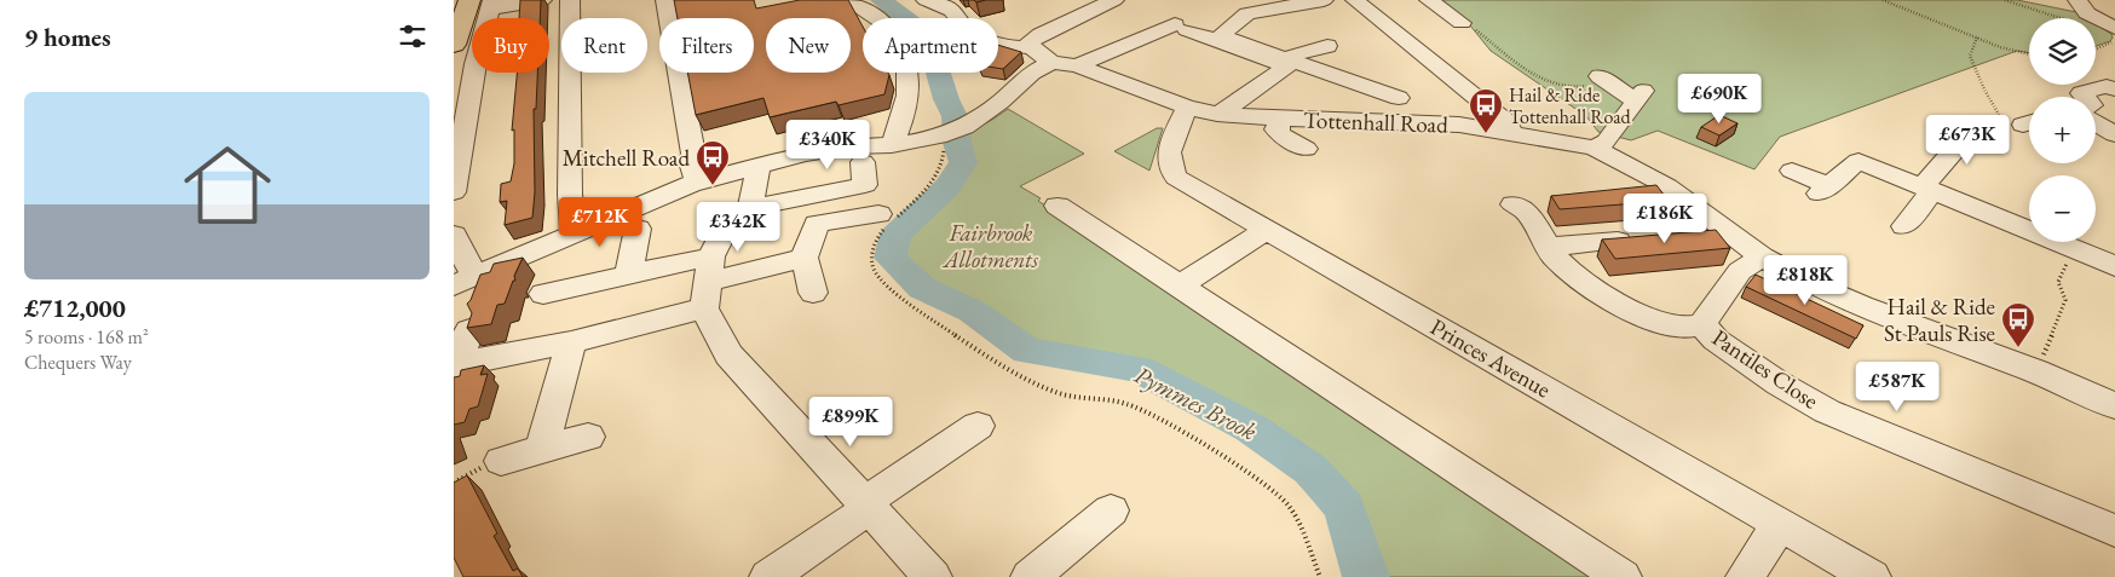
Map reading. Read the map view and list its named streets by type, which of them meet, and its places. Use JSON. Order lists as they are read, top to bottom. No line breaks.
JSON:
{"streets":{"street":["Tottenhall Road","Princes Avenue","Pantiles Close"]},"crossings":[["Tottenhall Road","Princes Avenue"],["Tottenhall Road","Pantiles Close"]],"water":["Pymmes Brook"],"parks":["Fairbrook Allotments"],"places":{"bus stop":["Hail & Ride Tottenhall Road","Mitchell Road","Hail & Ride St Pauls Rise"]},"page":{"heading":"9 homes","map_buttons":["+","−"],"chip":["Buy","Rent","Filters","New","Apartment"],"list":[{"name":"£712,000","note":"5 rooms · 168 m² · Chequers Way"}],"price":["£690K","£673K","£340K","£186K","£712K","£342K","£818K","£587K","£899K"]}}
